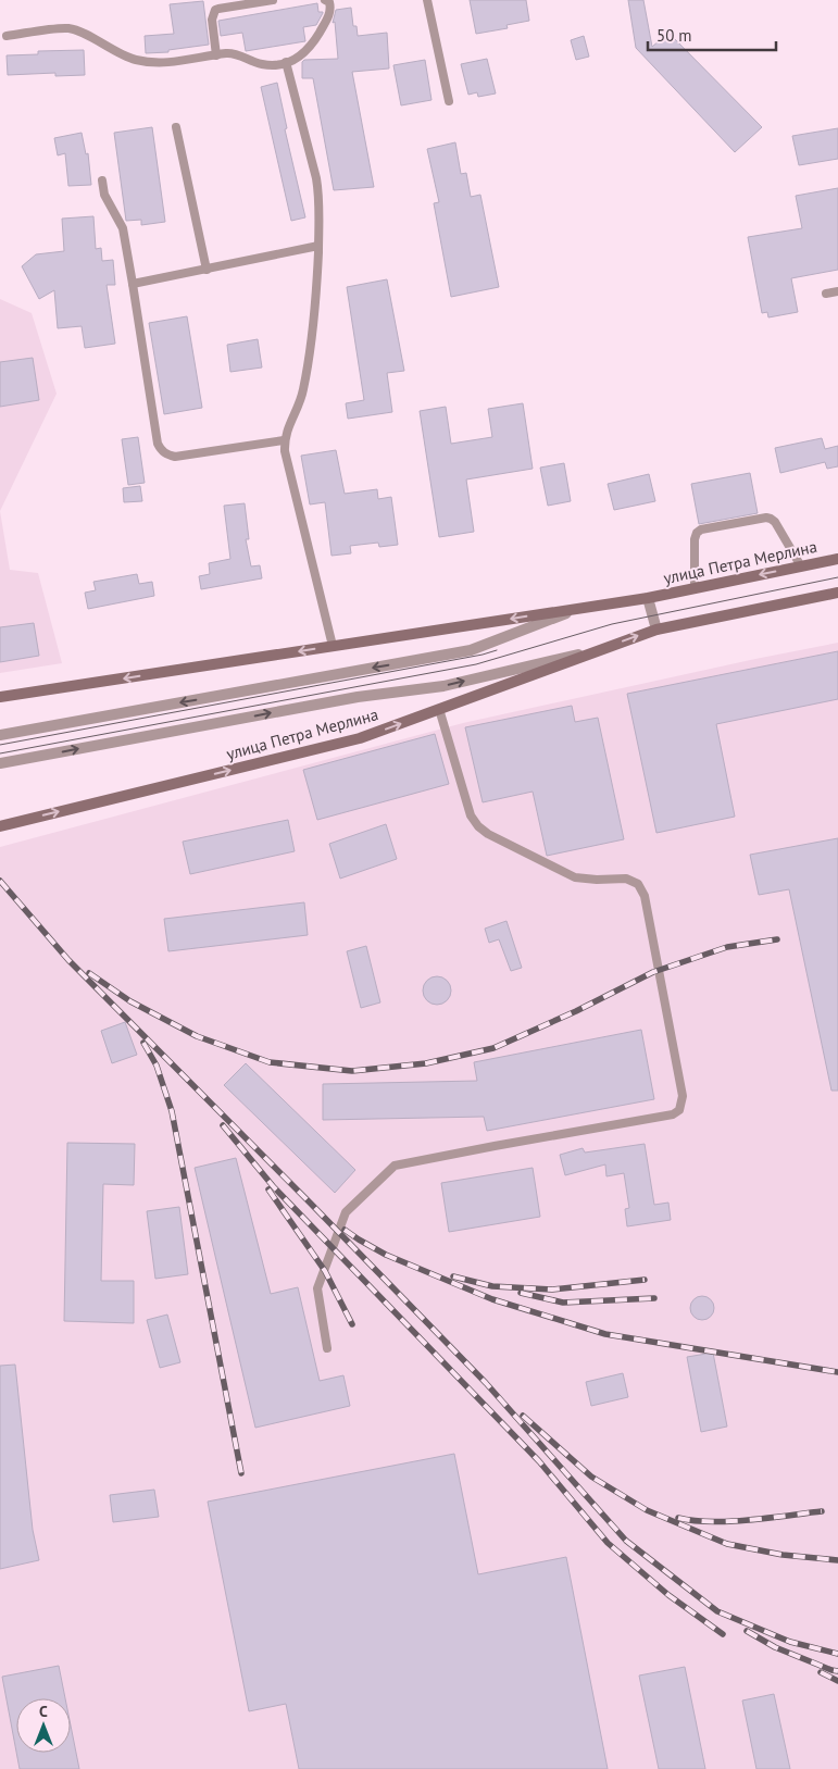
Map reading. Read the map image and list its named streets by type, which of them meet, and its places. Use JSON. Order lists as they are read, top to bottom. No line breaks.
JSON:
{"streets":{"main road":["улица Петра Мерлина"]},"scale_bar":"50 m","north":"top"}
